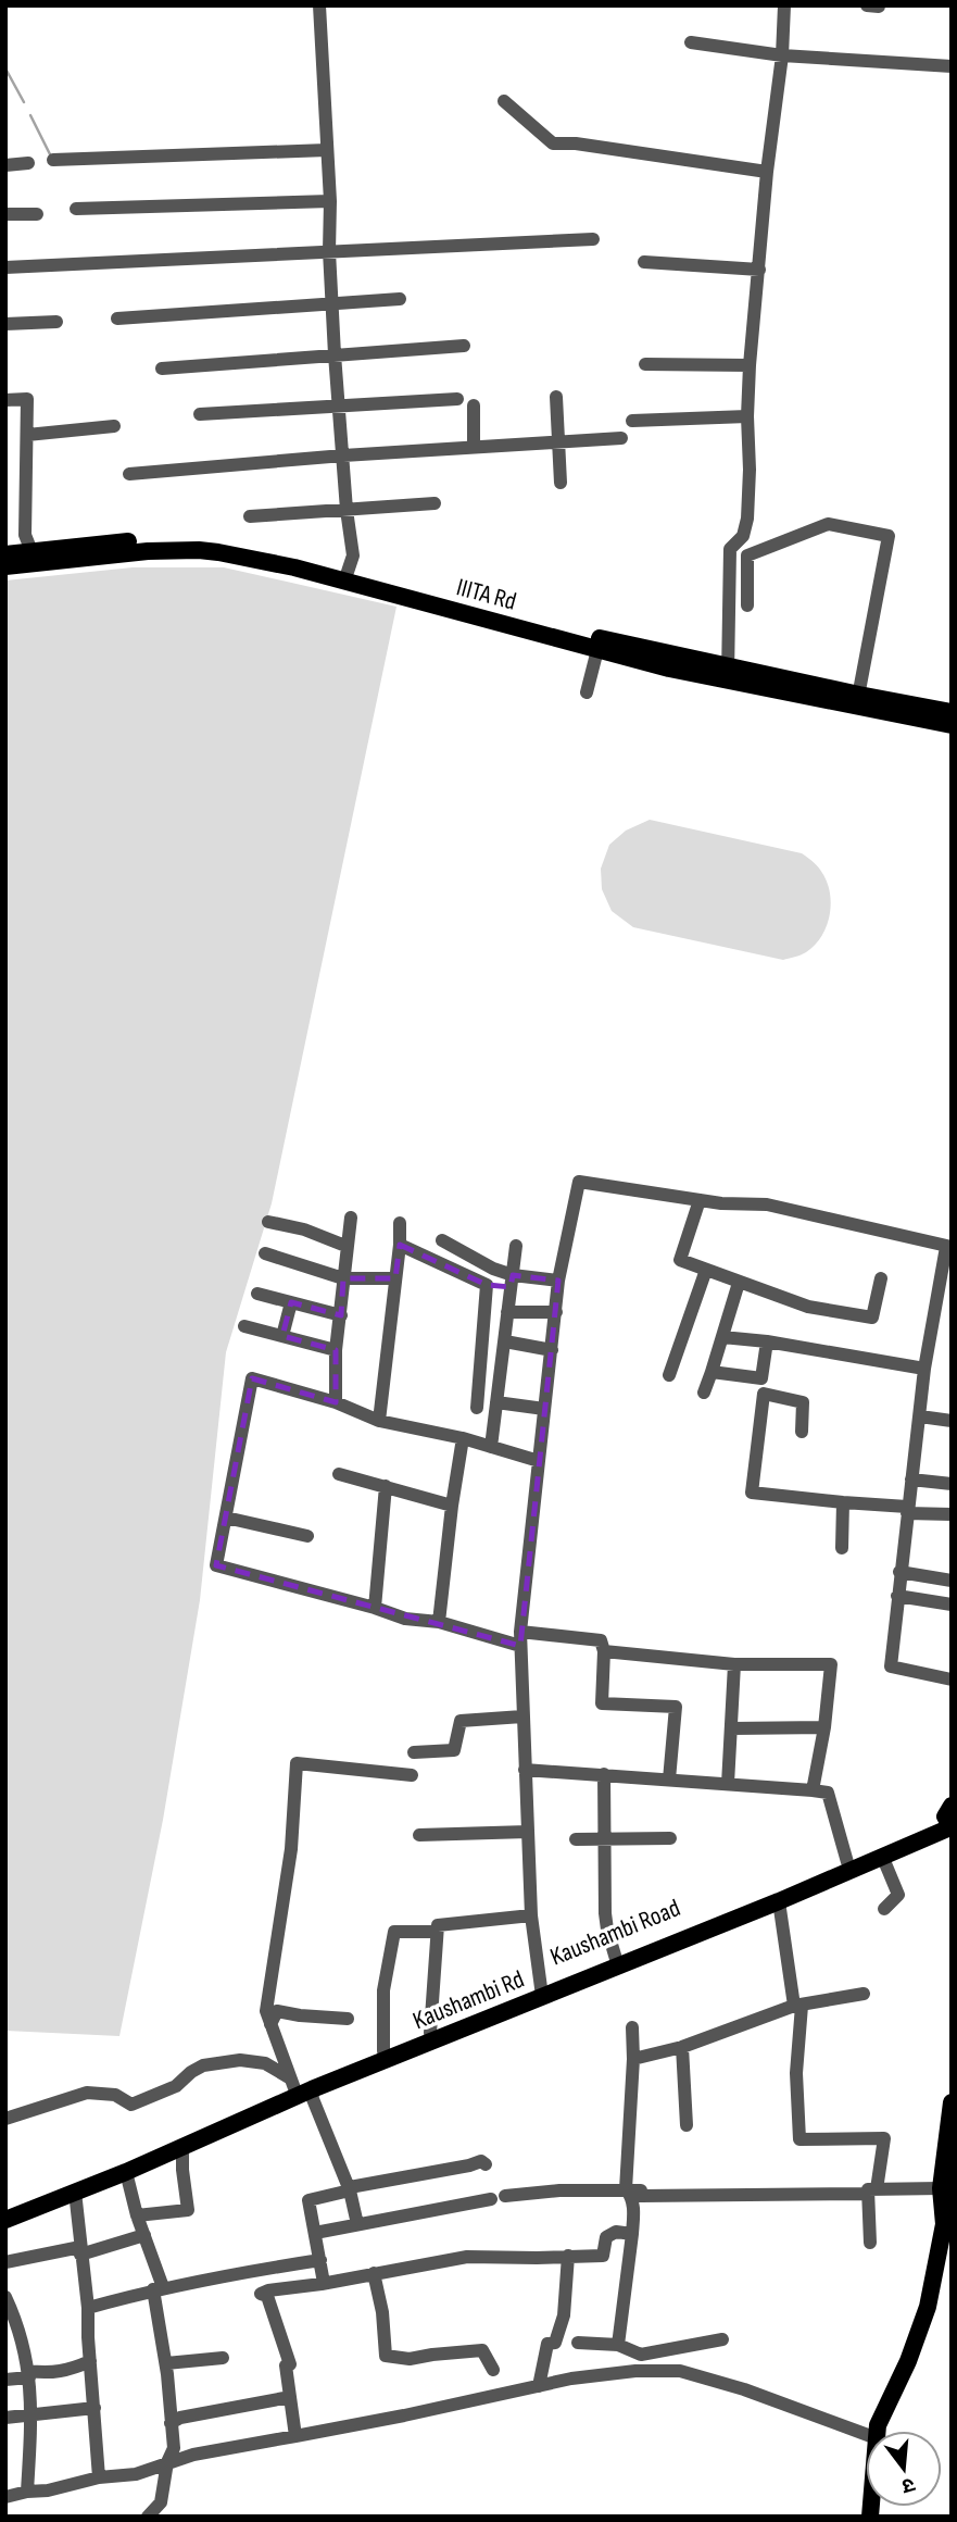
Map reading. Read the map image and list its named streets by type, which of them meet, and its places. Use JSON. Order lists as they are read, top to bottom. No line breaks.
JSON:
{"streets":{"main road":["IIITA Rd","Kaushambi Road","Kaushambi Rd"]},"crossings":[["Kaushambi Road","Kaushambi Rd"]],"north":"bottom"}
